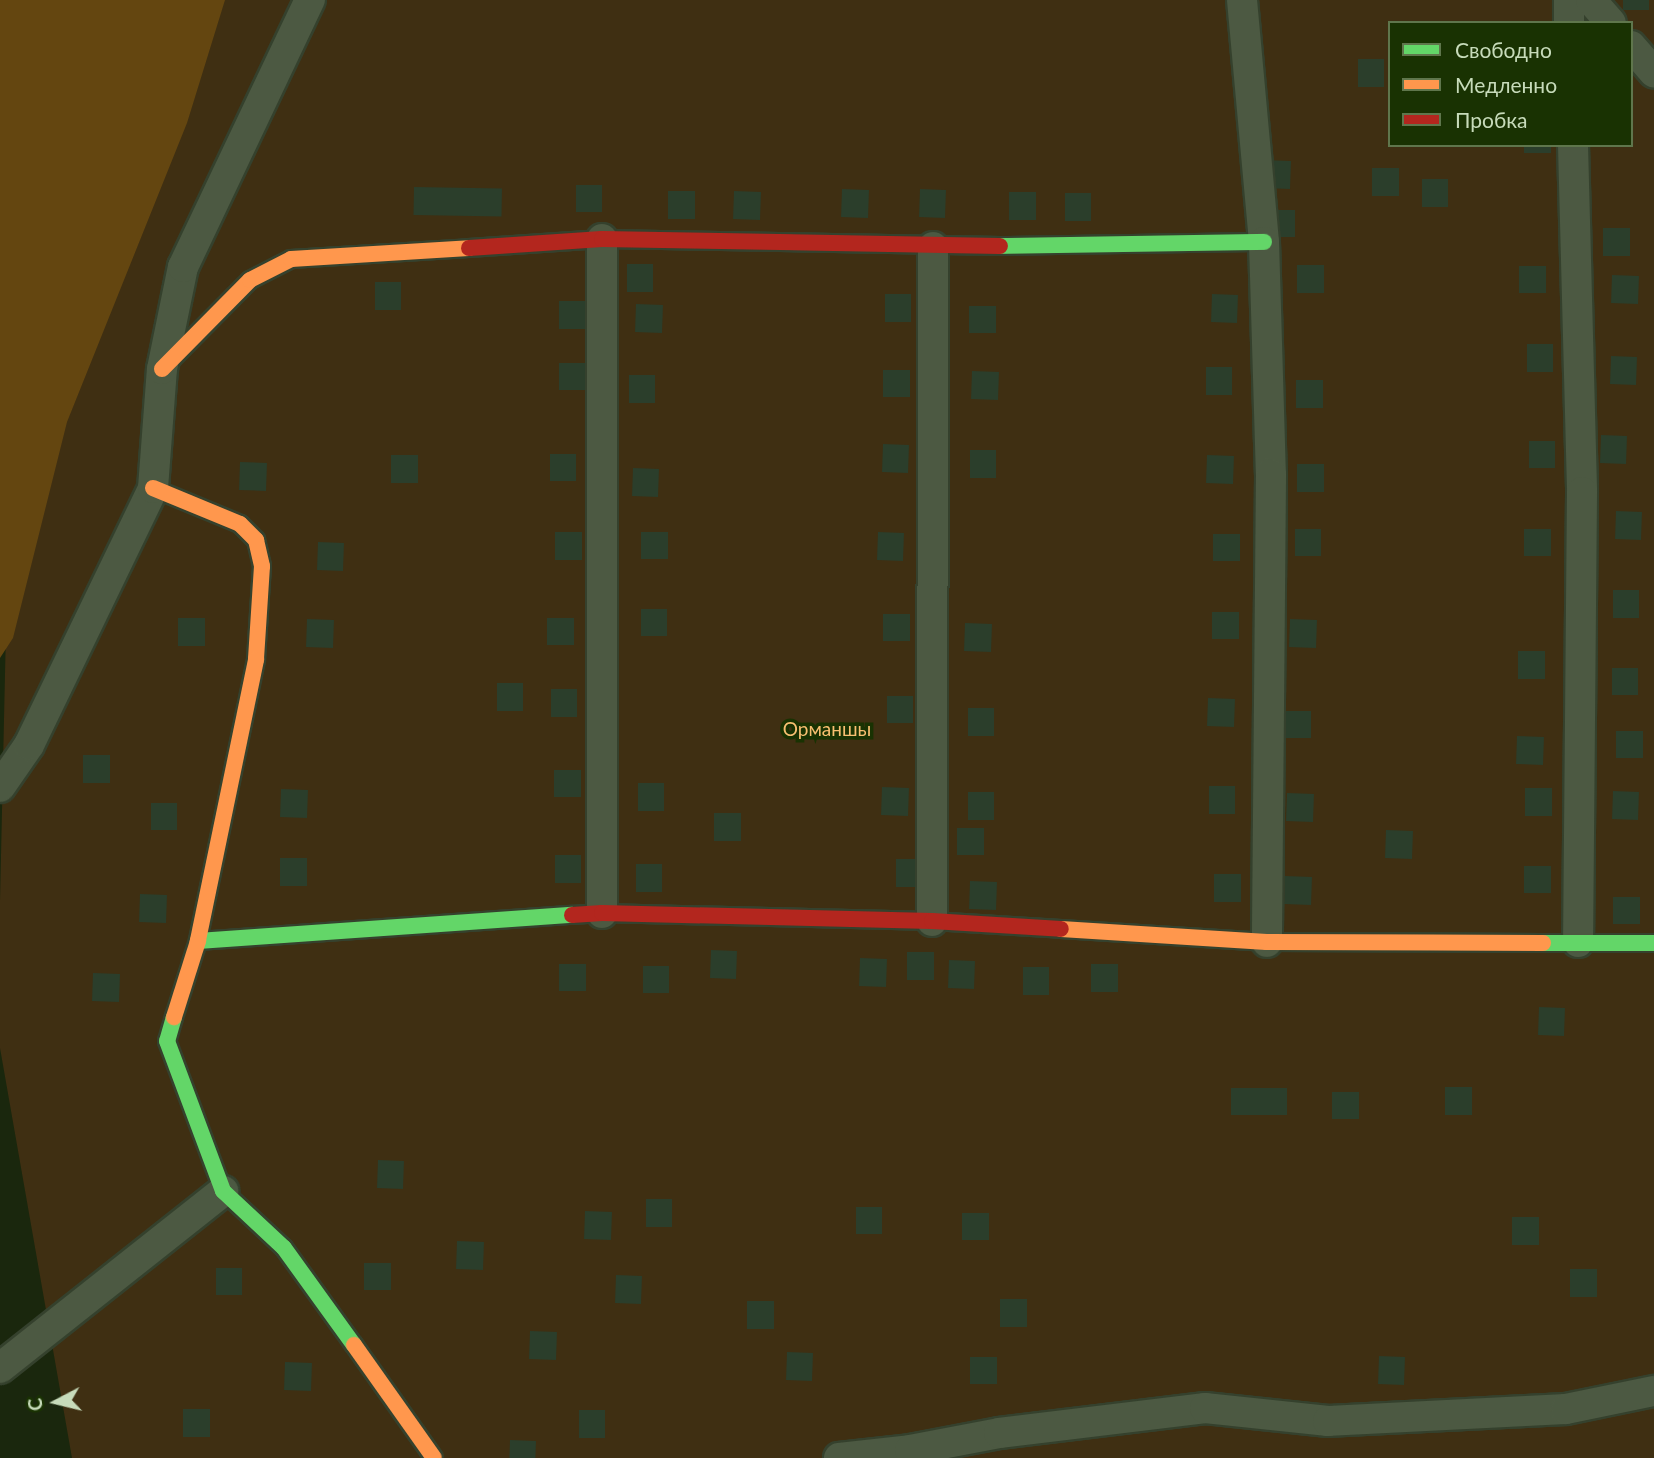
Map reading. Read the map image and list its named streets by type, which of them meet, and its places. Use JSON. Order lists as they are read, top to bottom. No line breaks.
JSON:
{"parks":["Орманшы"],"legend":["Свободно","Медленно","Пробка"],"north":"left"}
